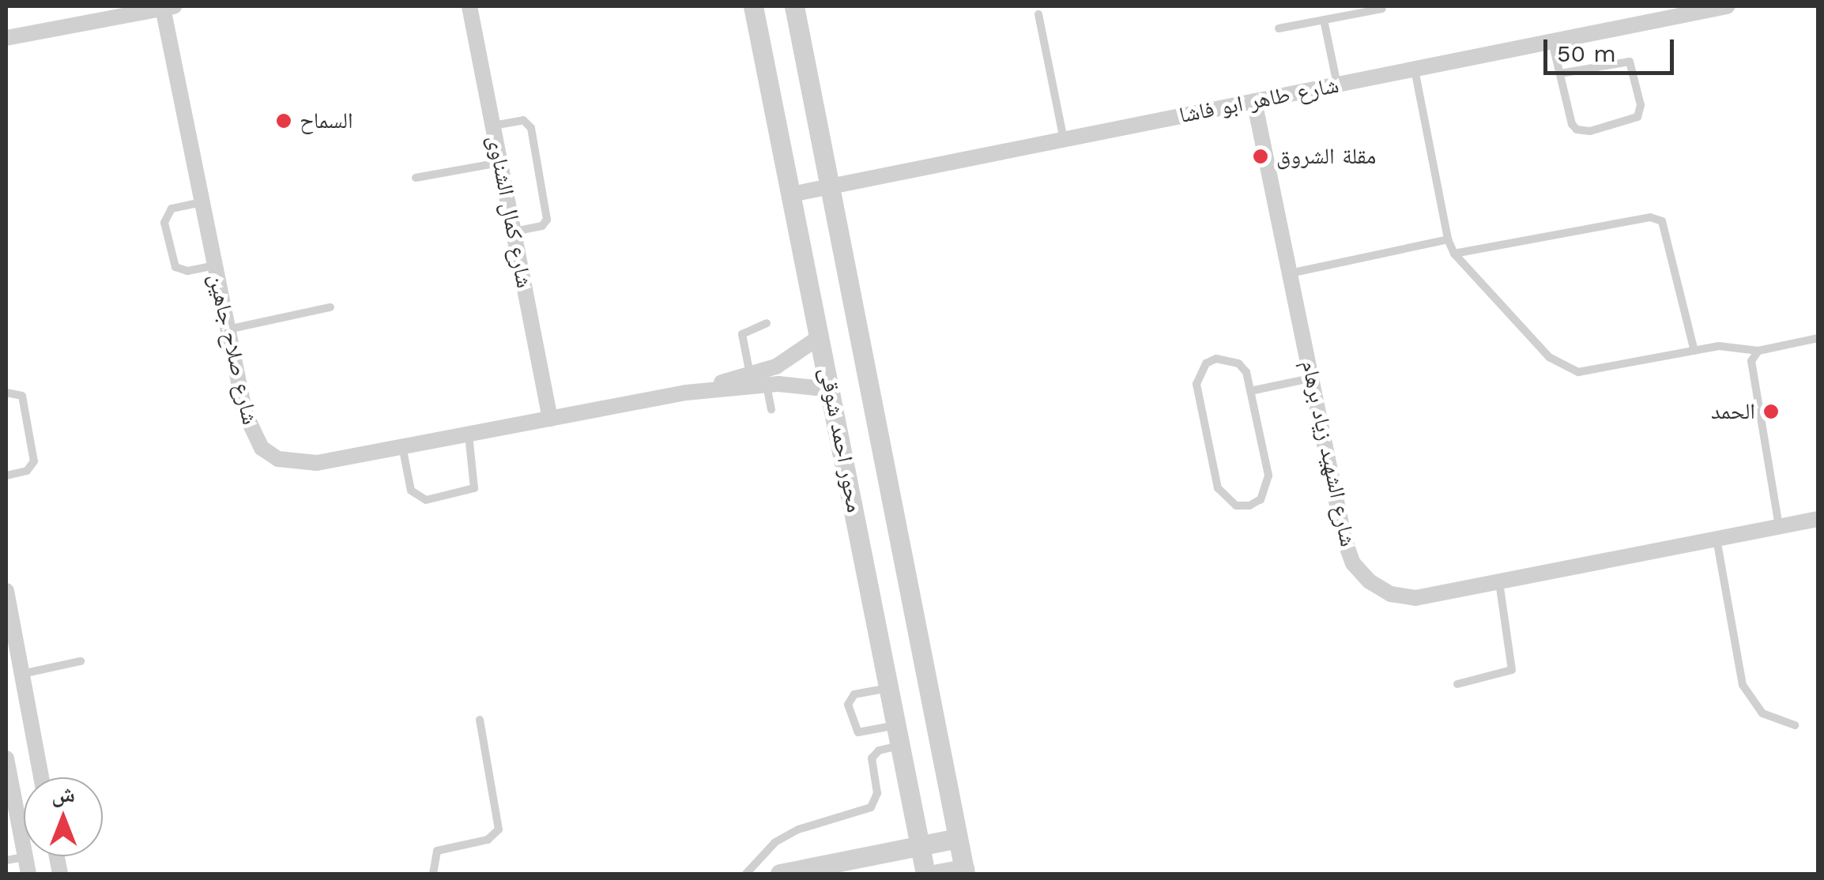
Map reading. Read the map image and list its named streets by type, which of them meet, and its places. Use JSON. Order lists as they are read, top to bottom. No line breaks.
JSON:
{"streets":{"street":["شارع طاهر ابو فاشا","شارع كمال الشناوى","شارع صلاح جاهين","محور احمد شوقى","شارع الشهيد زياد برهام"]},"crossings":[["شارع طاهر ابو فاشا","محور احمد شوقى"],["شارع طاهر ابو فاشا","شارع الشهيد زياد برهام"],["شارع كمال الشناوى","شارع صلاح جاهين"],["شارع صلاح جاهين","محور احمد شوقى"]],"places":["السماح","مقلة الشروق","الحمد"],"scale_bar":"50 m","north":"top"}
